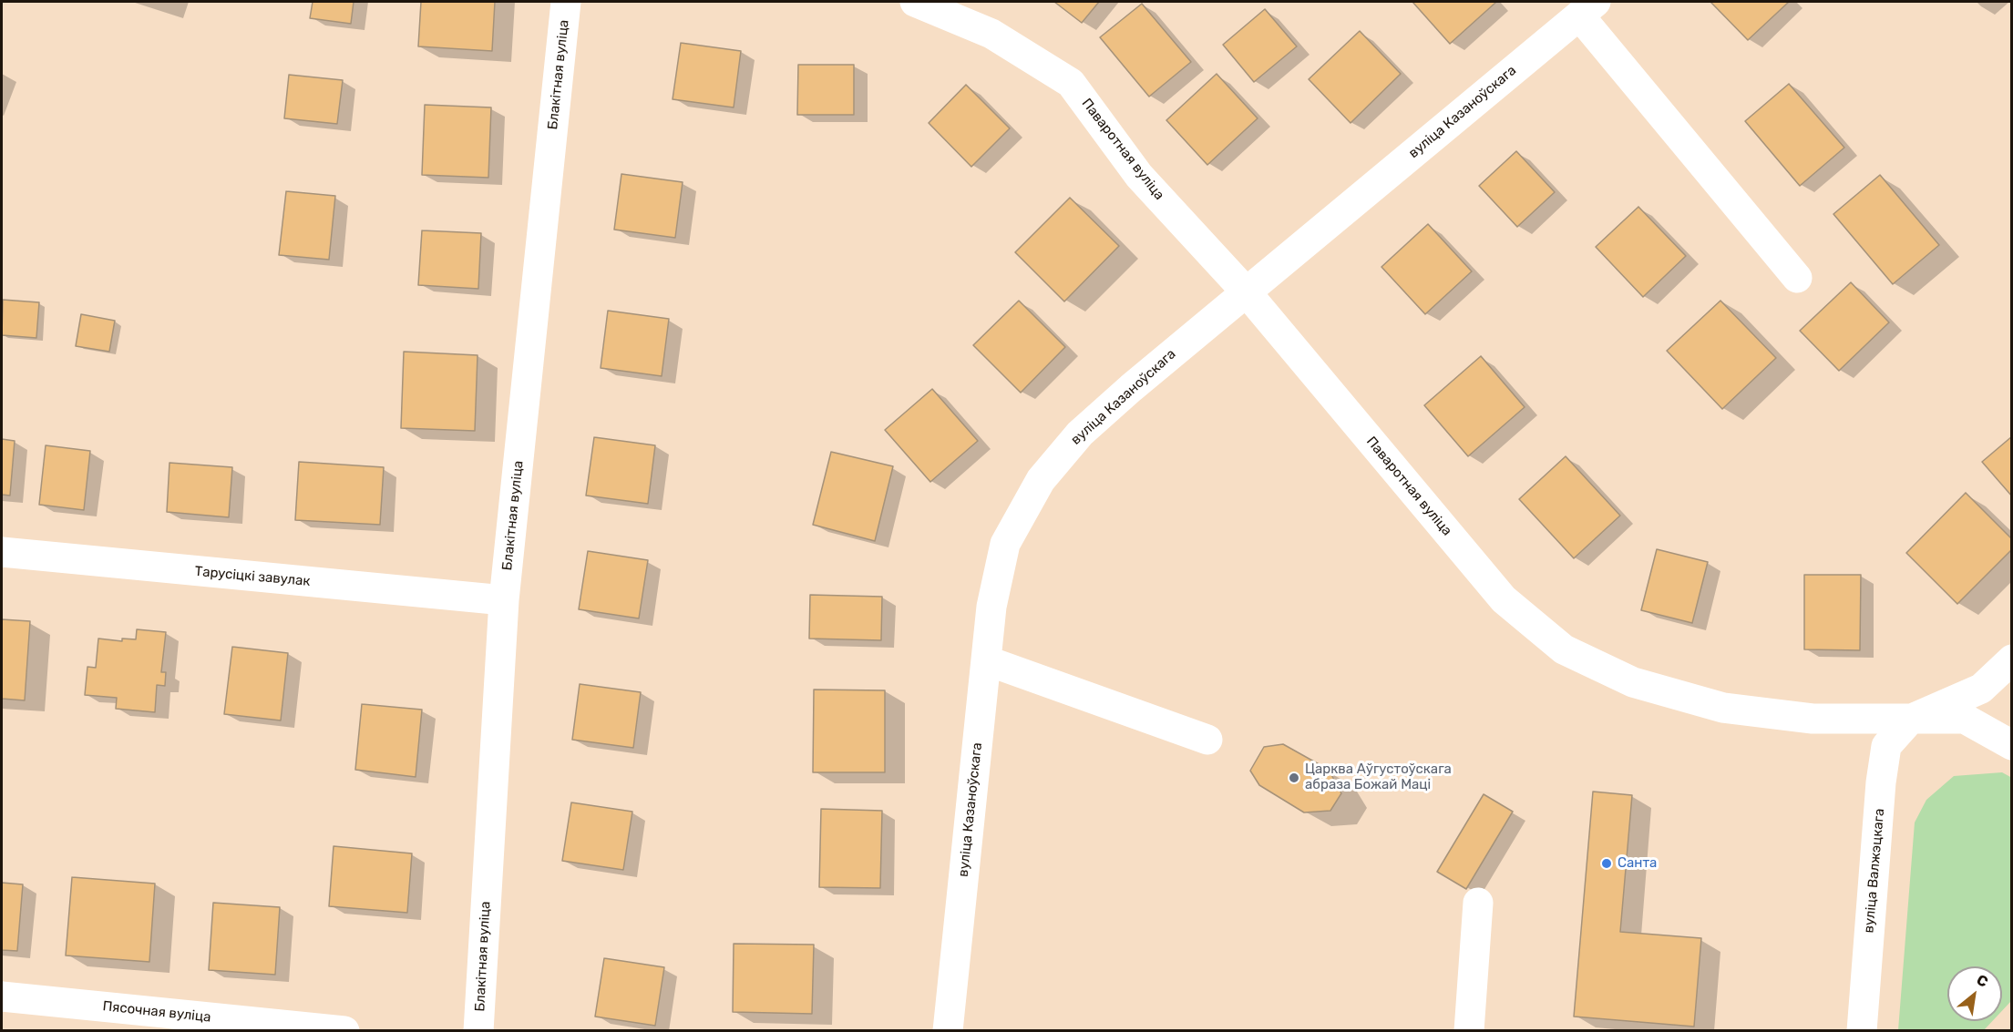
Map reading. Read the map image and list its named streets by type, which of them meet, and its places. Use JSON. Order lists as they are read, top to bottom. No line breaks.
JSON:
{"streets":{"street":["Блакітная вуліца","вуліца Казаноўскага","Паваротная вуліца","Тарусіцкі завулак","вуліца Валжэцкага","Пясочная вуліца"]},"crossings":[["Блакітная вуліца","Тарусіцкі завулак"],["вуліца Казаноўскага","Паваротная вуліца"],["Паваротная вуліца","вуліца Валжэцкага"]],"places":["Царква Аўгустоўскага абраза Божай Маці","Санта"],"north":"top right"}
